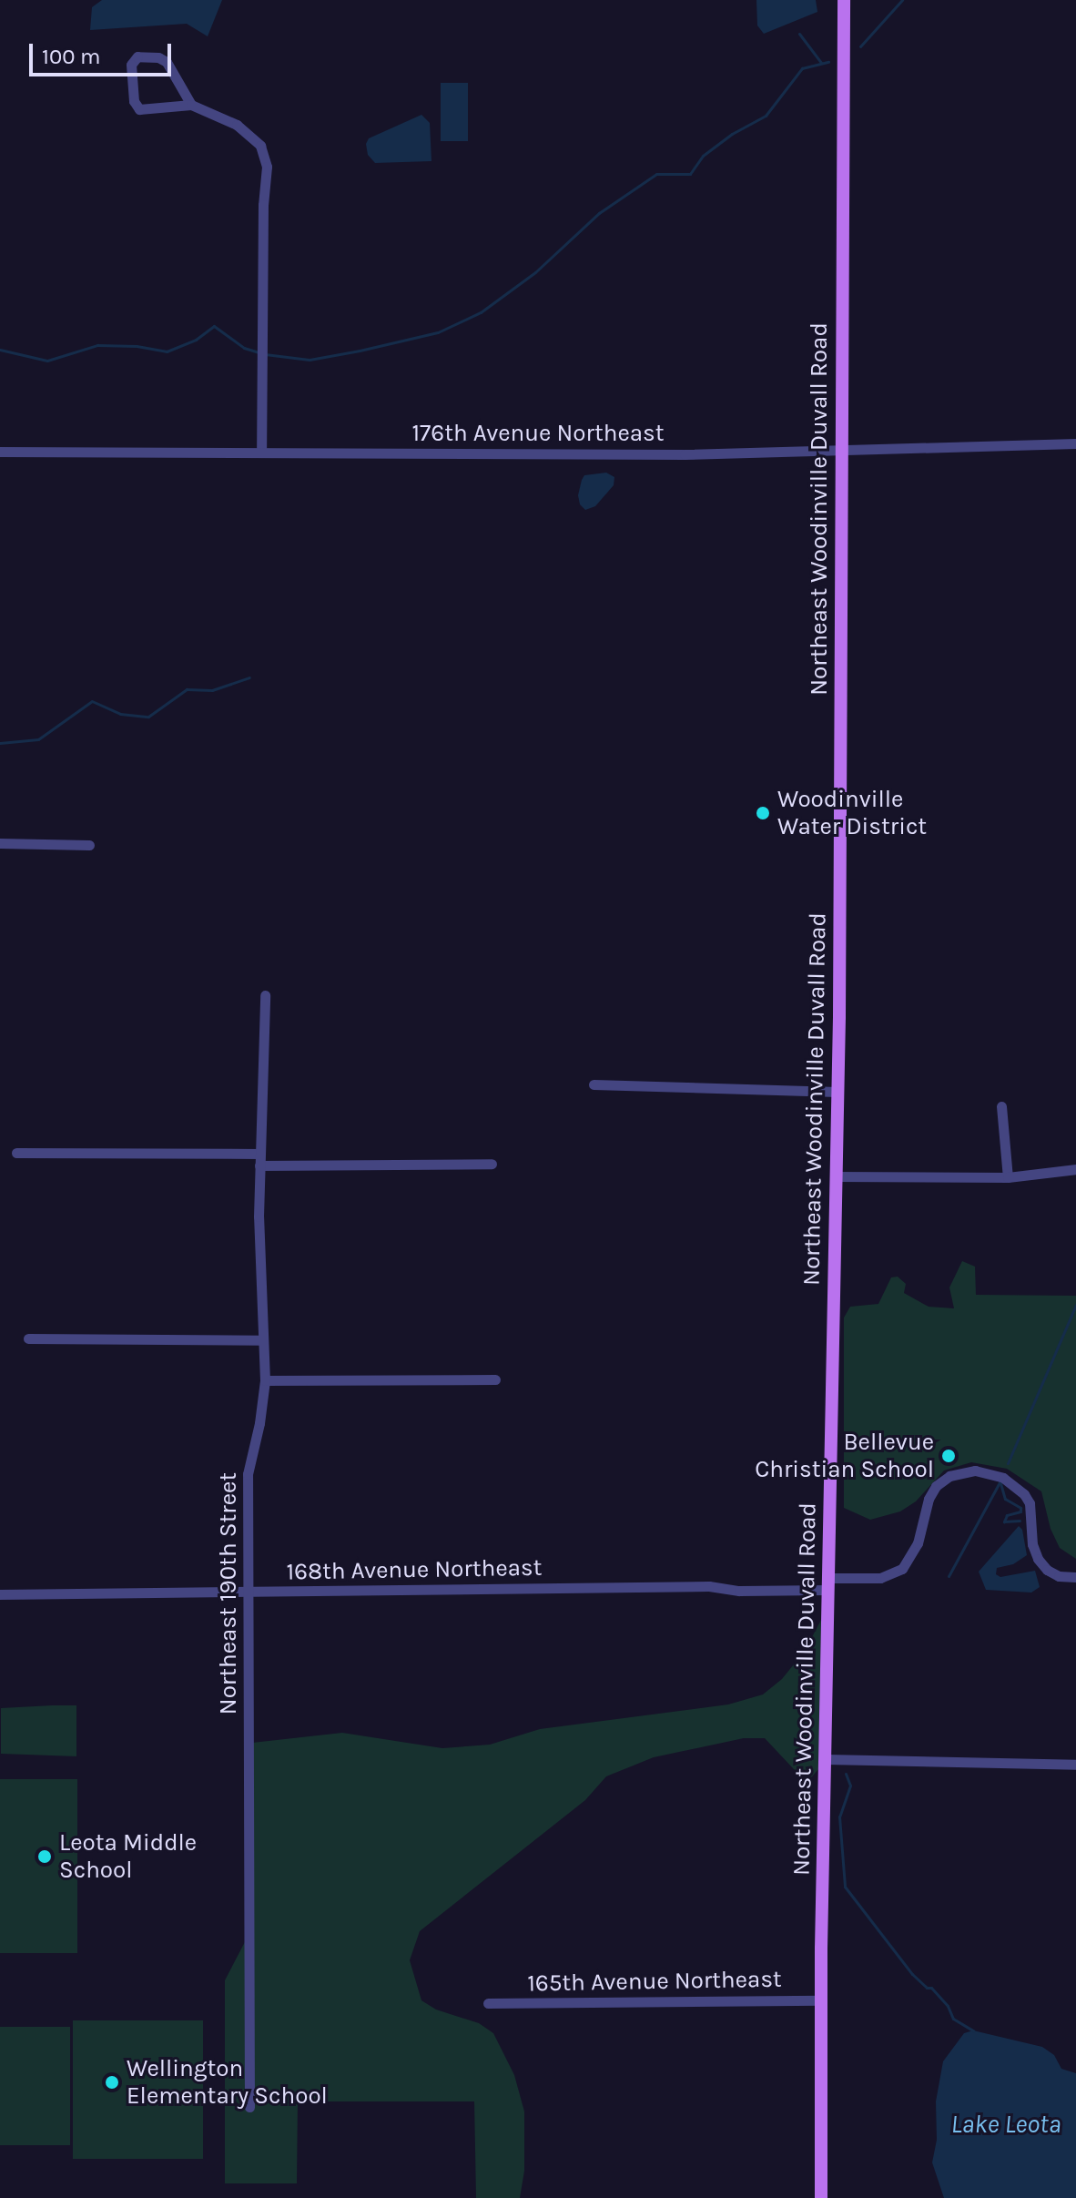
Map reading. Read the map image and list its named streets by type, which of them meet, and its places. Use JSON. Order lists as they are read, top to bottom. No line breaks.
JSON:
{"streets":{"main road":["Northeast Woodinville Duvall Road"],"street":["176th Avenue Northeast","168th Avenue Northeast","Northeast 190th Street","165th Avenue Northeast"]},"crossings":[["176th Avenue Northeast","Northeast Woodinville Duvall Road"],["Northeast Woodinville Duvall Road","168th Avenue Northeast"],["Northeast Woodinville Duvall Road","165th Avenue Northeast"],["168th Avenue Northeast","Northeast 190th Street"]],"water":["Lake Leota"],"places":["Woodinville Water District","Bellevue Christian School","Leota Middle School","Wellington Elementary School"],"scale_bar":"100 m"}
